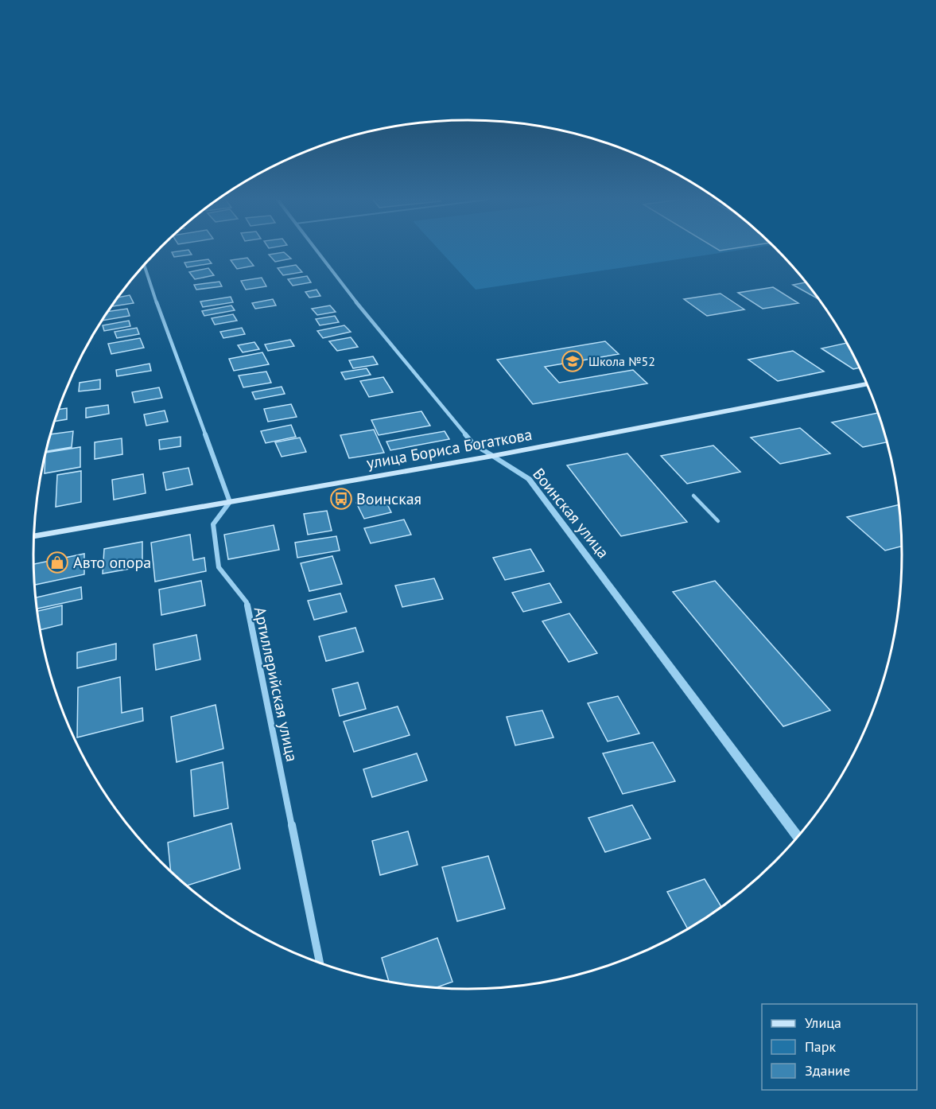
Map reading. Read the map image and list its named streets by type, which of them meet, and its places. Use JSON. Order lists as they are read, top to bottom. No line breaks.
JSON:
{"streets":{"main road":["улица Бориса Богаткова"],"street":["Воинская улица","Артиллерийская улица"]},"crossings":[["улица Бориса Богаткова","Воинская улица"],["улица Бориса Богаткова","Артиллерийская улица"]],"places":{"school or university":["Школа №52"],"bus stop":["Воинская"],"shop":["Авто опора"]},"legend":["Улица","Парк","Здание"]}
